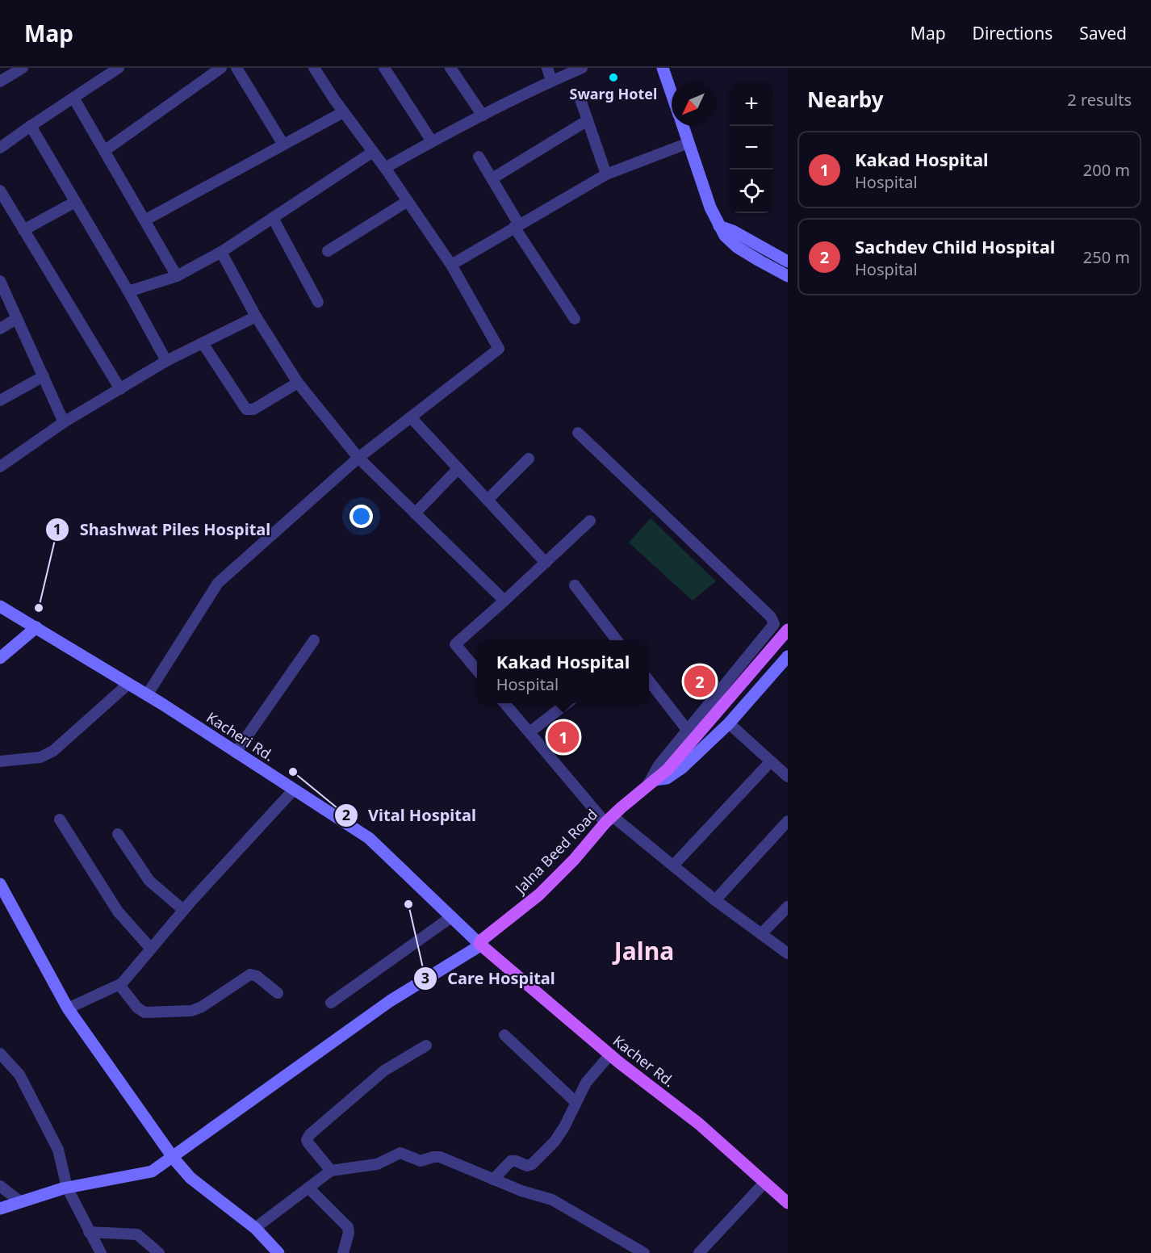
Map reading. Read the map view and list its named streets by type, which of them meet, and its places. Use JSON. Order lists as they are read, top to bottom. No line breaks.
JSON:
{"streets":{"main road":["Jalna Beed Road","Kacher Rd."],"street":["Kacheri Rd."]},"crossings":[["Kacheri Rd.","Jalna Beed Road"],["Kacheri Rd.","Kacher Rd."],["Jalna Beed Road","Kacher Rd."]],"districts":["Jalna"],"places":["Swarg Hotel","Shashwat Piles Hospital","Vital Hospital","Care Hospital"],"north":"bottom left","page":{"header":"Map","nav":["Map","Directions","Saved"],"heading":["Nearby","2 results"],"map_buttons":["+","−"],"list":[{"mark":"1","name":"Kakad Hospital","note":"Hospital","value":"200 m"},{"mark":"2","name":"Sachdev Child Hospital","note":"Hospital","value":"250 m"}],"popup":["Kakad Hospital","Hospital"],"pins":["2","1"]}}
